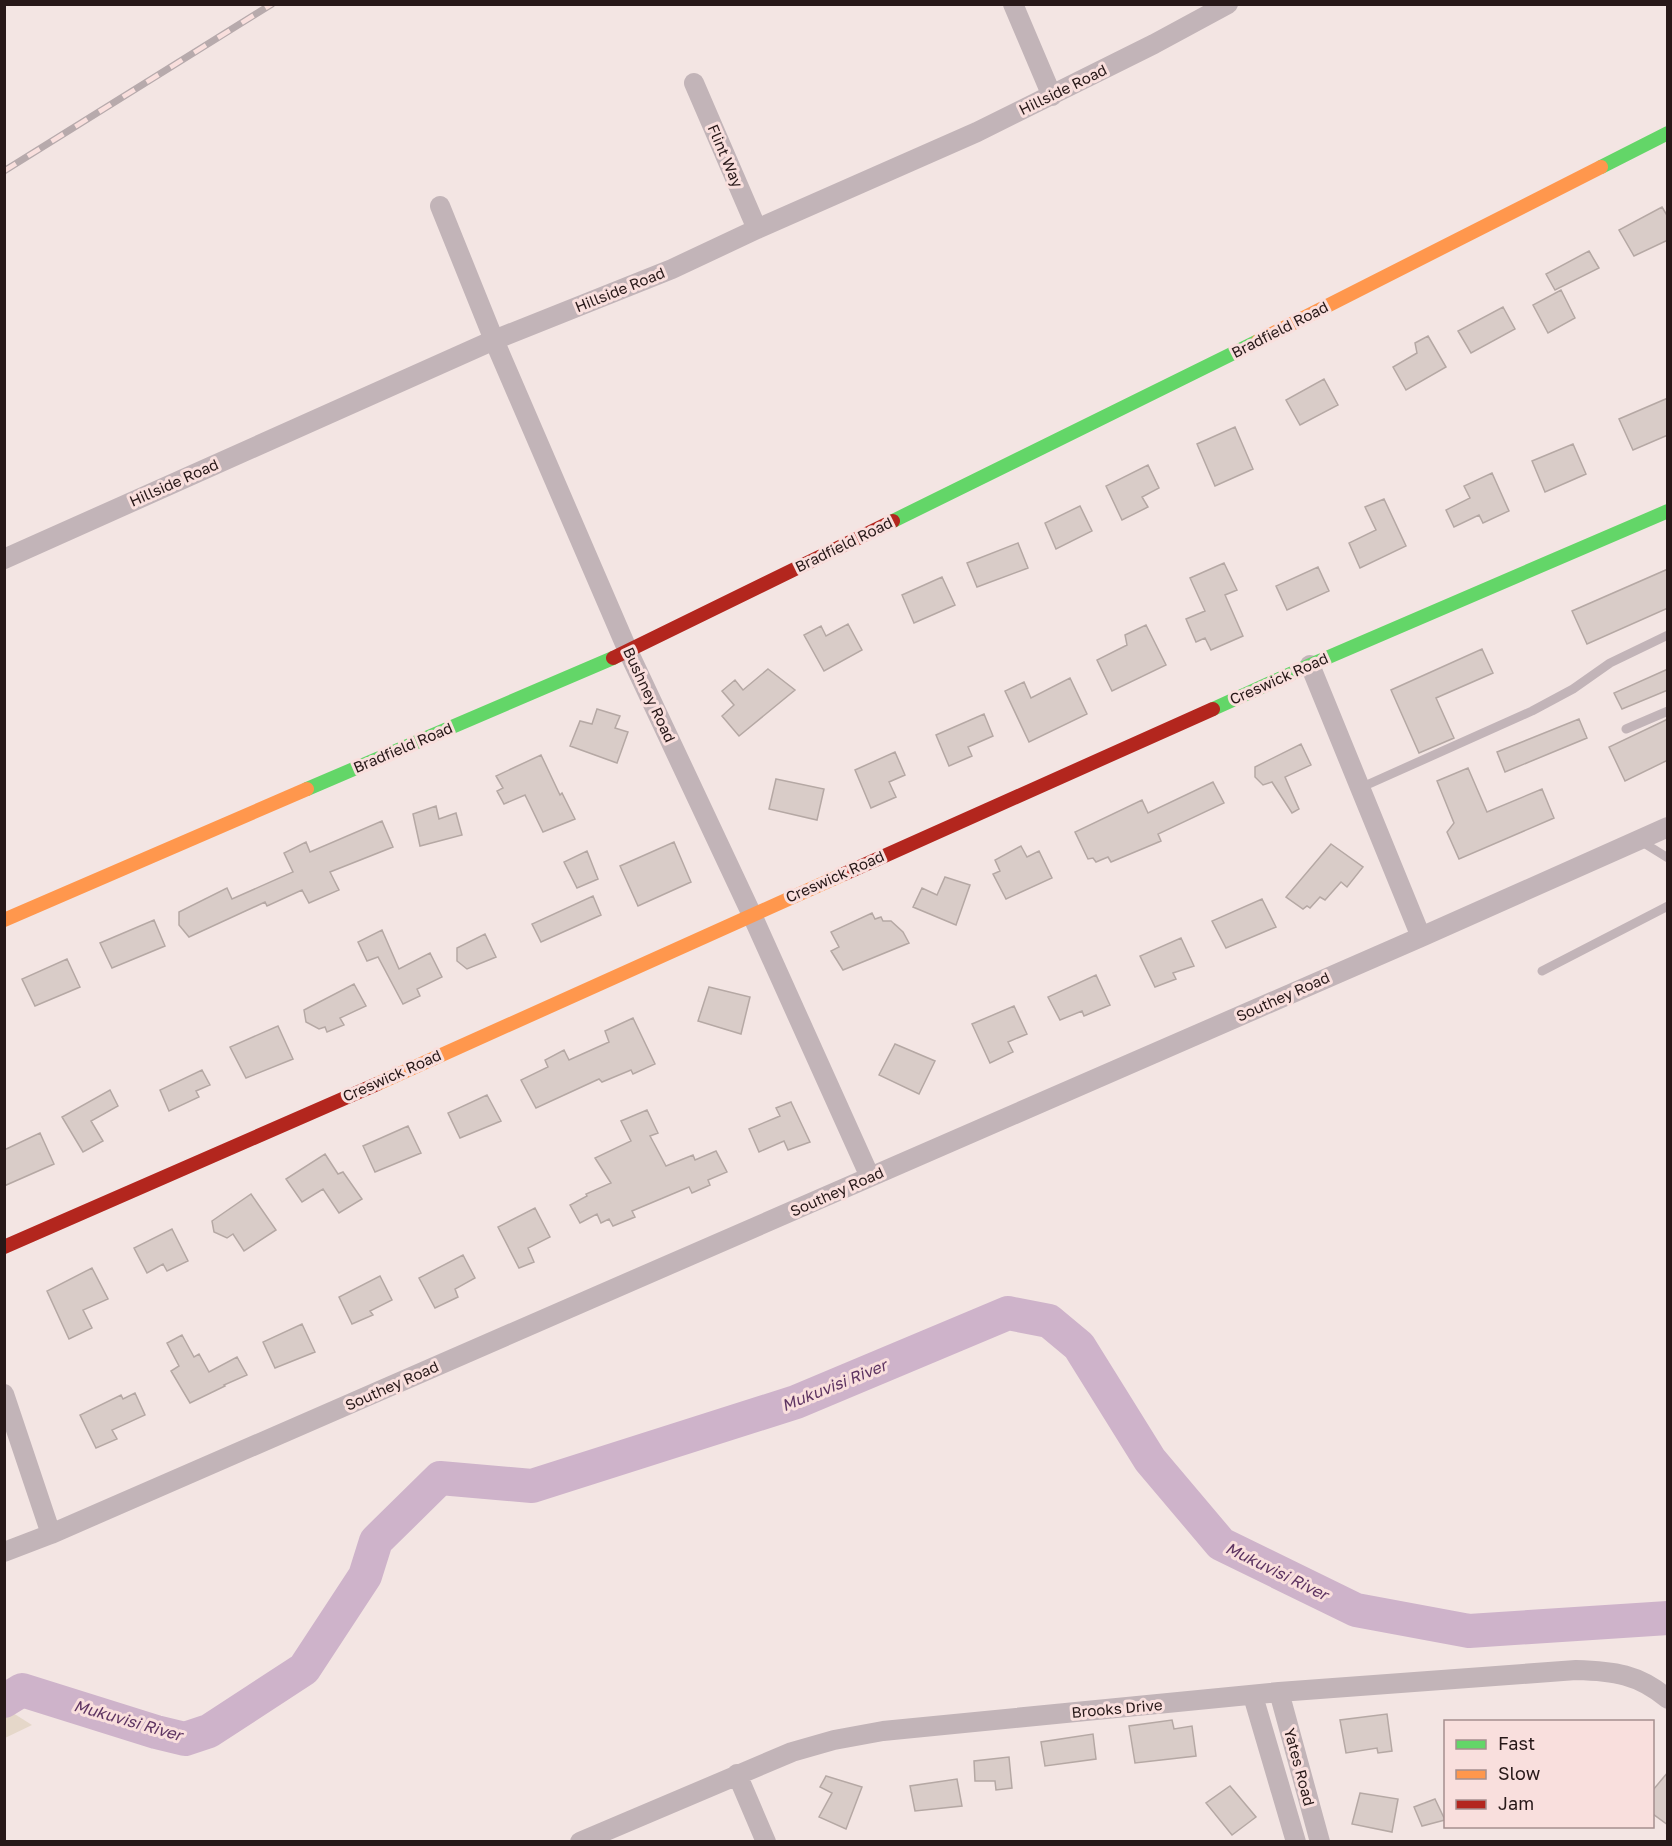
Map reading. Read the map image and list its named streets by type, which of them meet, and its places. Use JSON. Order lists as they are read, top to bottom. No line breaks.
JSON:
{"streets":{"street":["Hillside Road","Flint Way","Bradfield Road","Creswick Road","Bushney Road","Southey Road","Brooks Drive","Yates Road"]},"crossings":[["Hillside Road","Flint Way"],["Hillside Road","Bushney Road"],["Bradfield Road","Bushney Road"],["Creswick Road","Bushney Road"],["Bushney Road","Southey Road"],["Brooks Drive","Yates Road"]],"water":["Mukuvisi River"],"legend":["Fast","Slow","Jam"]}
